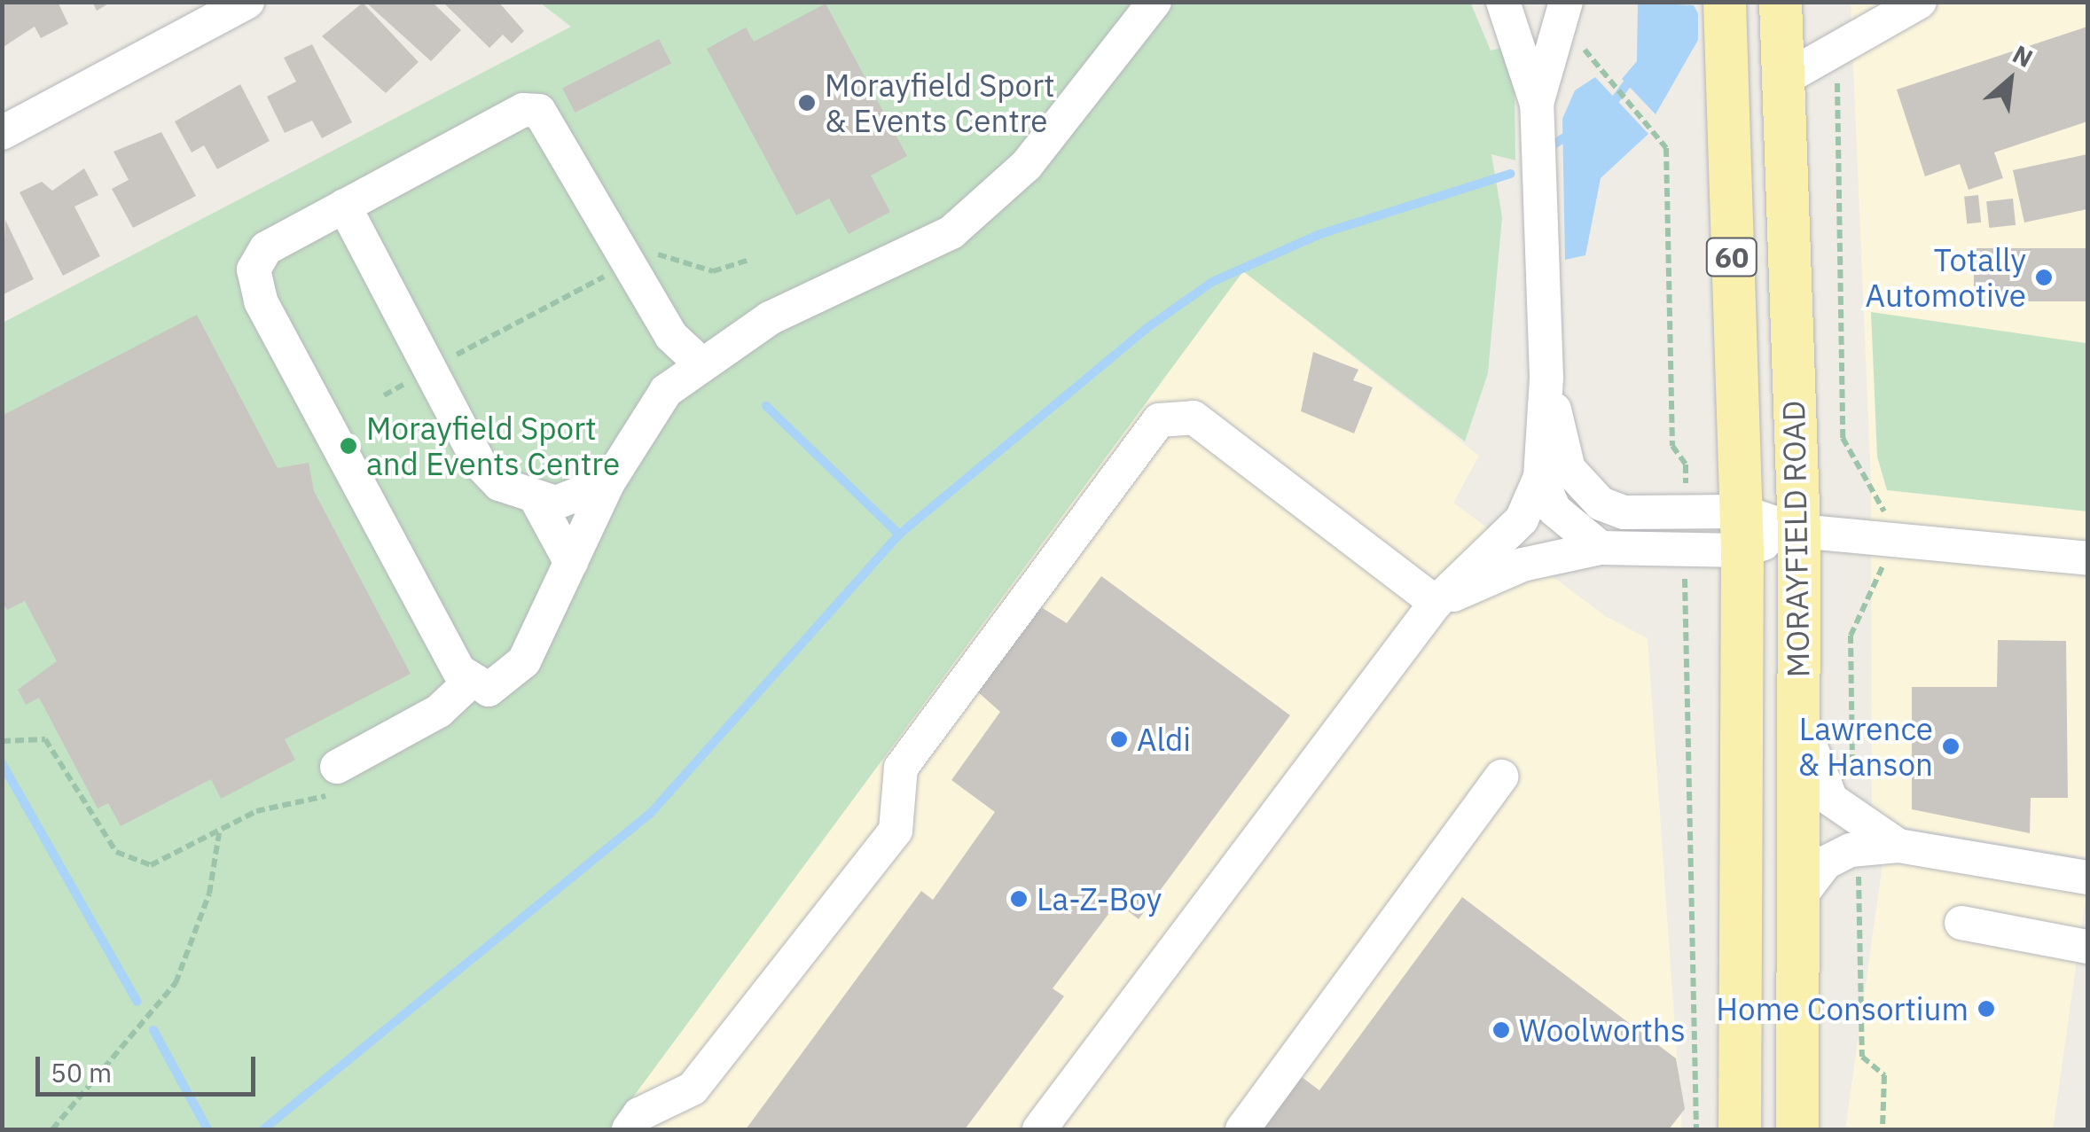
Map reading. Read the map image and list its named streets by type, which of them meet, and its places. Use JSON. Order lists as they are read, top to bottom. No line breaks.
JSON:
{"streets":{"main road":["60","MORAYFIELD ROAD"]},"places":["Morayfield Sport & Events Centre","Totally Automotive","Morayfield Sport and Events Centre","Aldi","Lawrence & Hanson","La-Z-Boy","Home Consortium","Woolworths"],"scale_bar":"50 m","north":"top right"}
